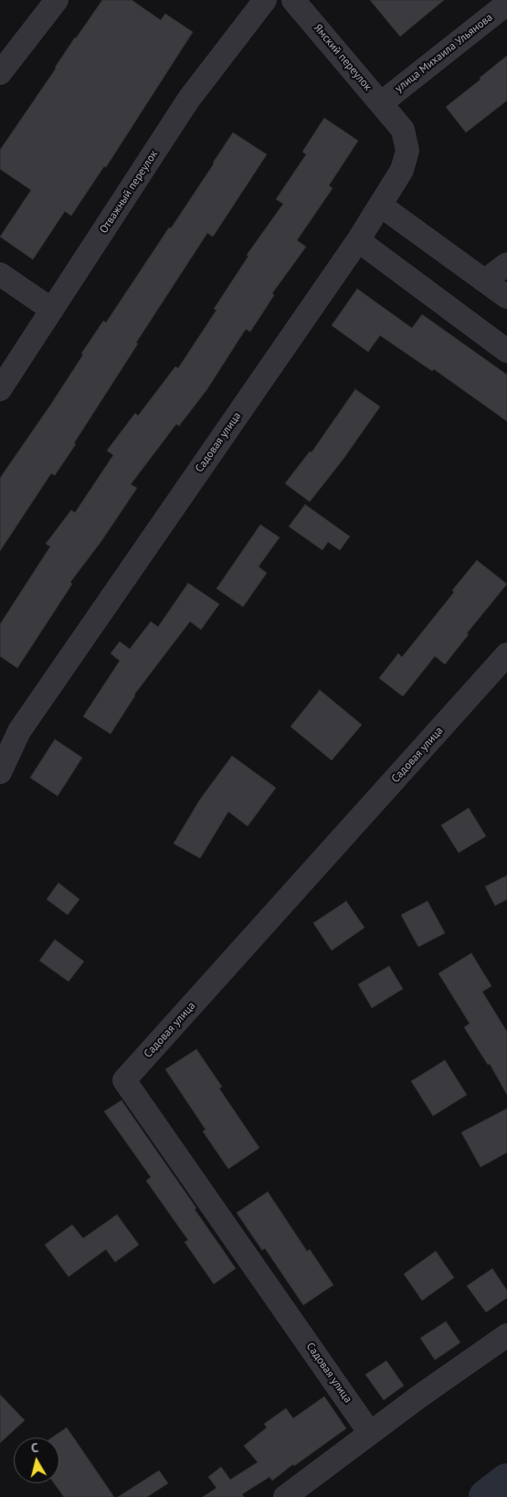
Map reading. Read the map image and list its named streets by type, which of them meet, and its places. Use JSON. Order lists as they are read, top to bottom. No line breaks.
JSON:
{"streets":{"street":["улица Михаила Ульянова","Ямский переулок","Отважный переулок","Садовая улица"]},"crossings":[["улица Михаила Ульянова","Ямский переулок"],["улица Михаила Ульянова","Садовая улица"],["Ямский переулок","Садовая улица"]],"north":"top"}
